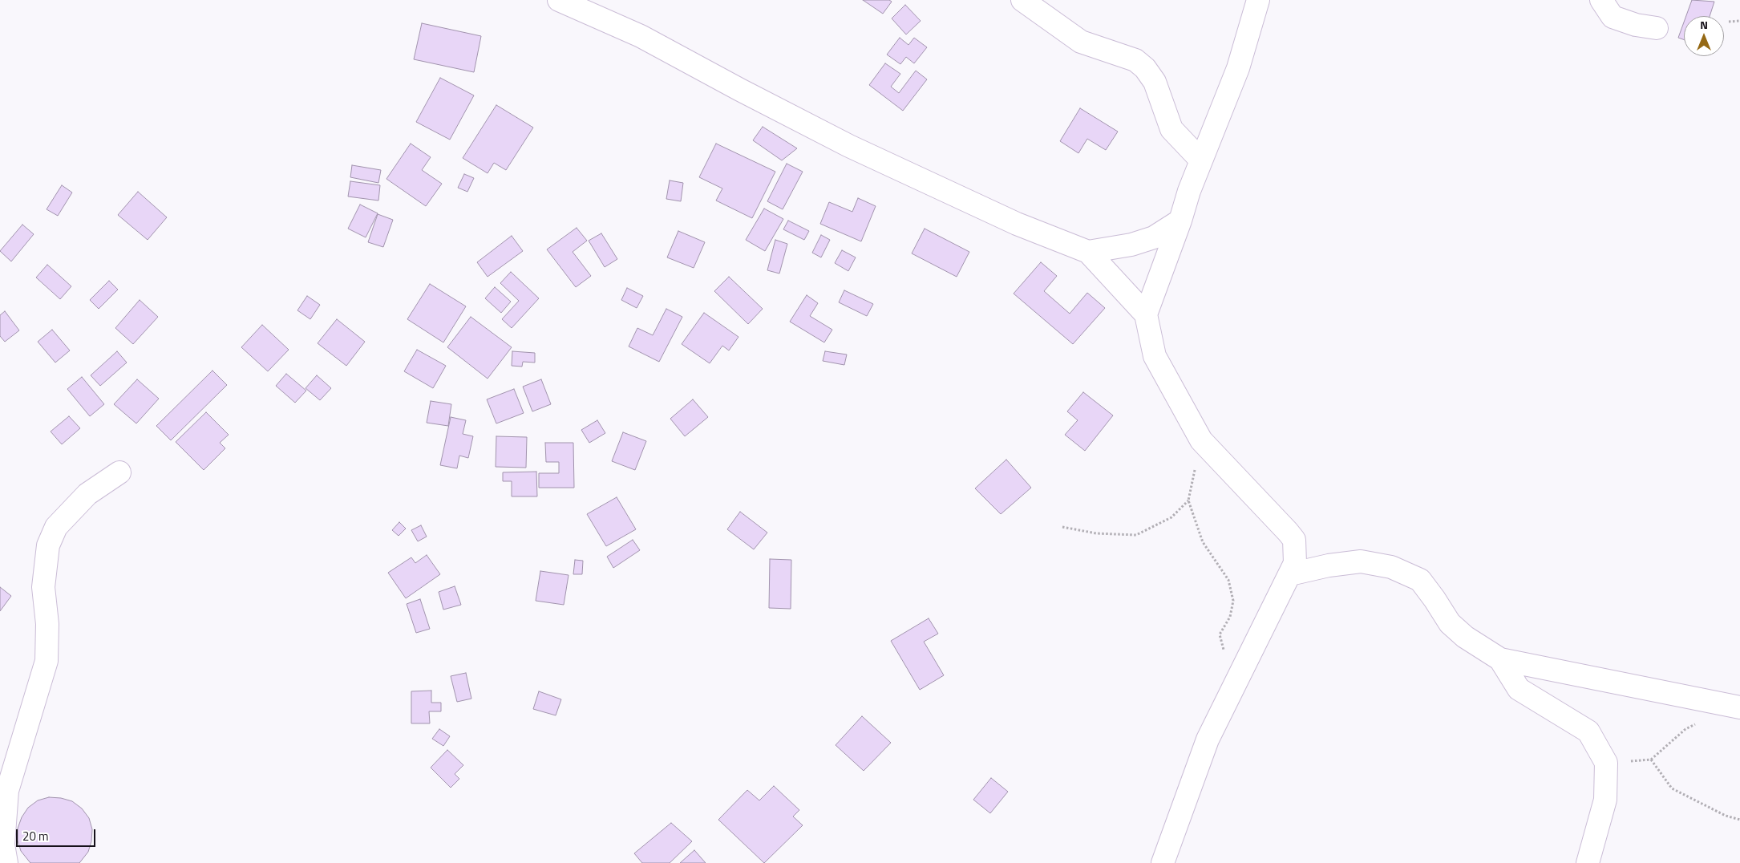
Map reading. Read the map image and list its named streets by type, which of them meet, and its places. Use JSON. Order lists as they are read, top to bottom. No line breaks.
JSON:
{"scale_bar":"20 m","north":"top"}
